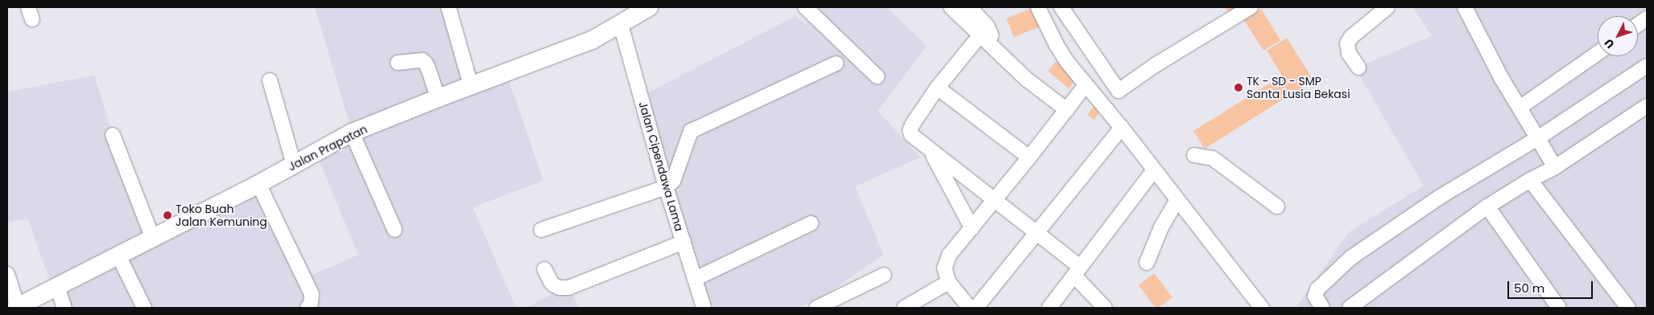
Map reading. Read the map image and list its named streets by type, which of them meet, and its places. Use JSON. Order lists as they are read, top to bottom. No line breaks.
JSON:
{"streets":{"main road":["Jalan Prapatan"],"street":["Jalan Cipendawa Lama"]},"crossings":[["Jalan Prapatan","Jalan Cipendawa Lama"]],"places":["TK - SD - SMP Santa Lusia Bekasi","Toko Buah Jalan Kemuning"],"scale_bar":"50 m","north":"bottom left"}
